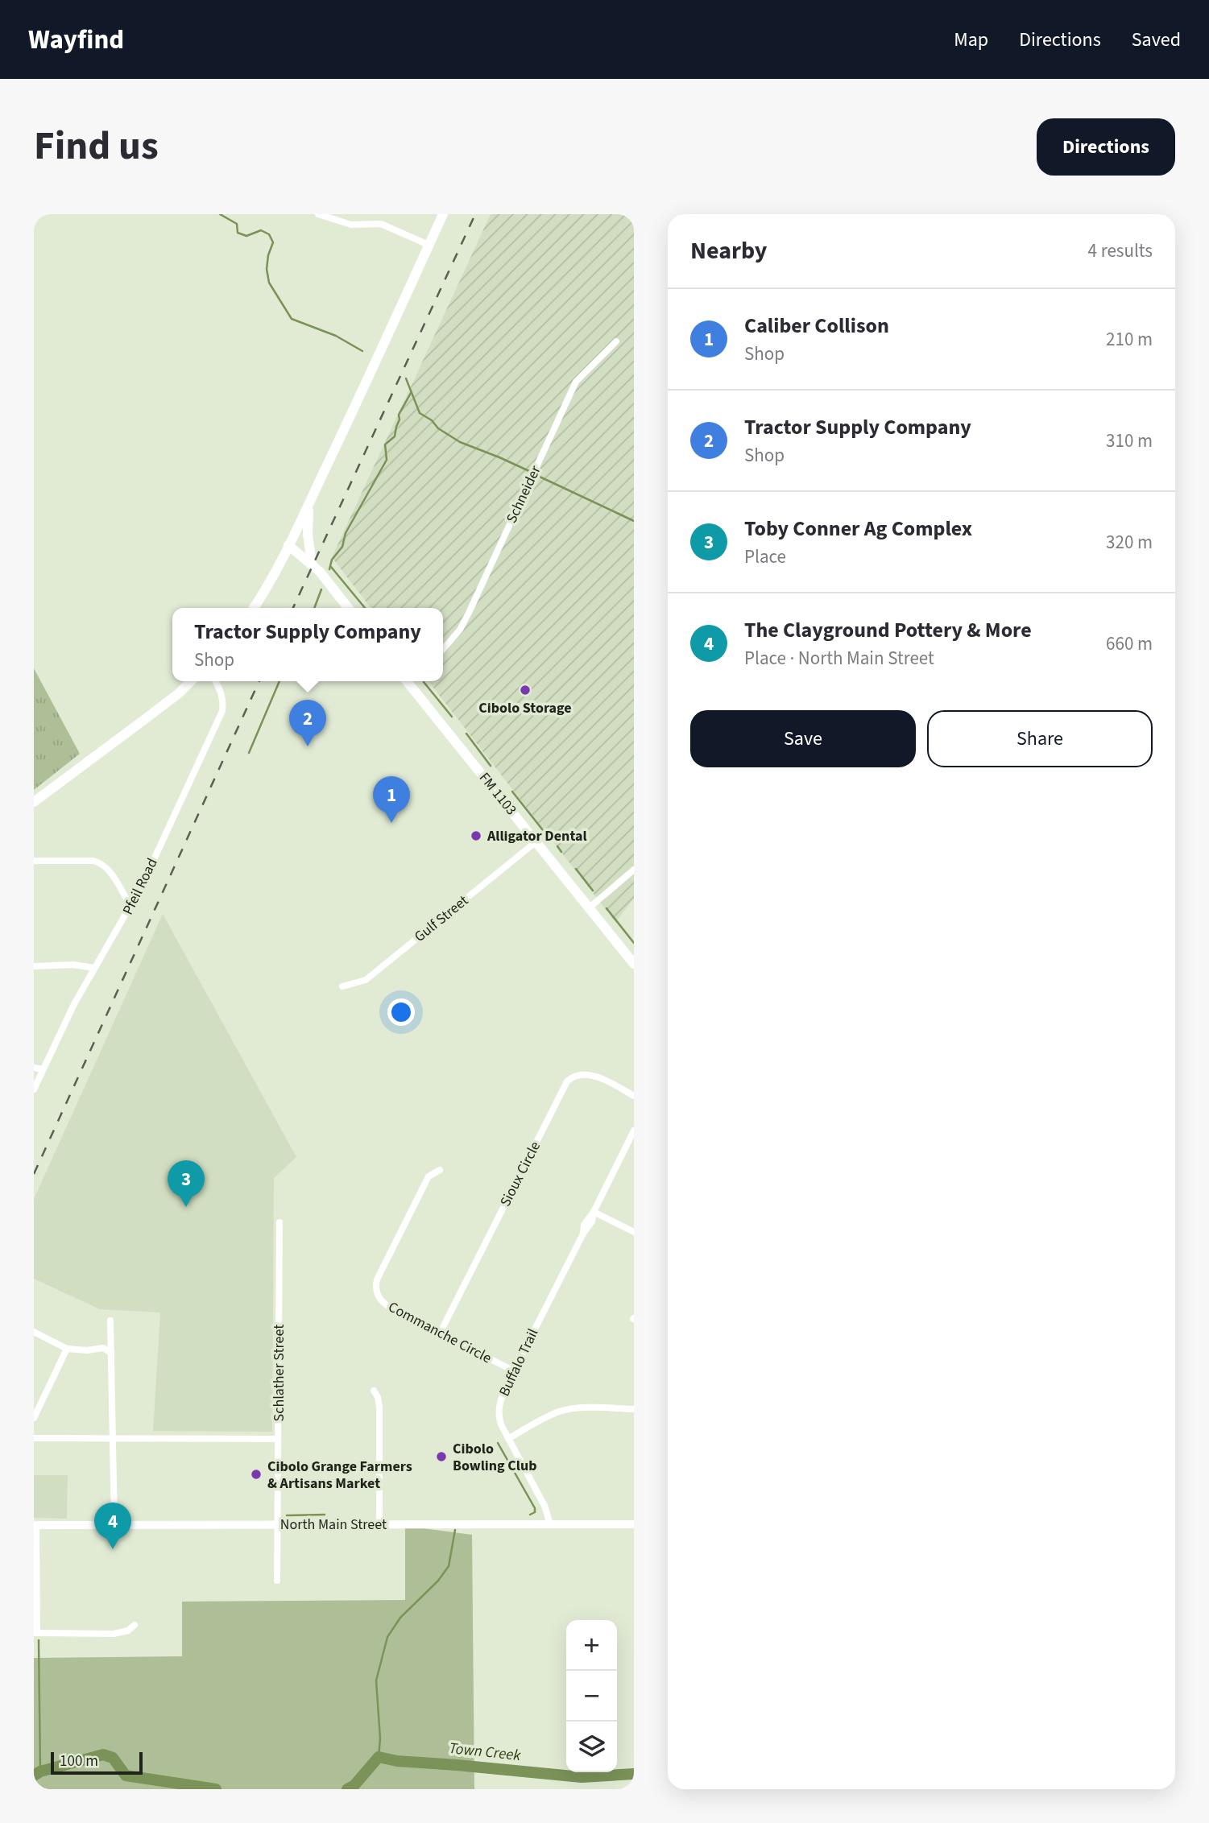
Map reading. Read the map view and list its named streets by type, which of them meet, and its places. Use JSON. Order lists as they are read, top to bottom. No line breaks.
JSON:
{"streets":{"main road":["FM 1103"],"street":["Schneider","Pfeil Road","Gulf Street","Sioux Circle","Commanche Circle","Buffalo Trail","Schlather Street","North Main Street"]},"crossings":[["FM 1103","Gulf Street"],["Sioux Circle","Commanche Circle"],["Commanche Circle","Buffalo Trail"],["Buffalo Trail","North Main Street"],["Schlather Street","North Main Street"]],"water":["Town Creek"],"places":["Cibolo Storage","Alligator Dental","Cibolo Bowling Club","Cibolo Grange Farmers & Artisans Market"],"scale_bar":"100 m","page":{"header":"Wayfind","nav":["Map","Directions","Saved"],"title":"Find us","buttons":["Directions",["Save","Share"]],"heading":["Nearby","4 results"],"list":[{"mark":"1","name":"Caliber Collison","note":"Shop","value":"210 m"},{"mark":"2","name":"Tractor Supply Company","note":"Shop","value":"310 m"},{"mark":"3","name":"Toby Conner Ag Complex","note":"Place","value":"320 m"},{"mark":"4","name":"The Clayground Pottery & More","note":"Place · North Main Street","value":"660 m"}],"popup":["Tractor Supply Company","Shop"],"pins":["2","1","3","4"],"map_buttons":["+","−"],"scale":"100 m"}}
